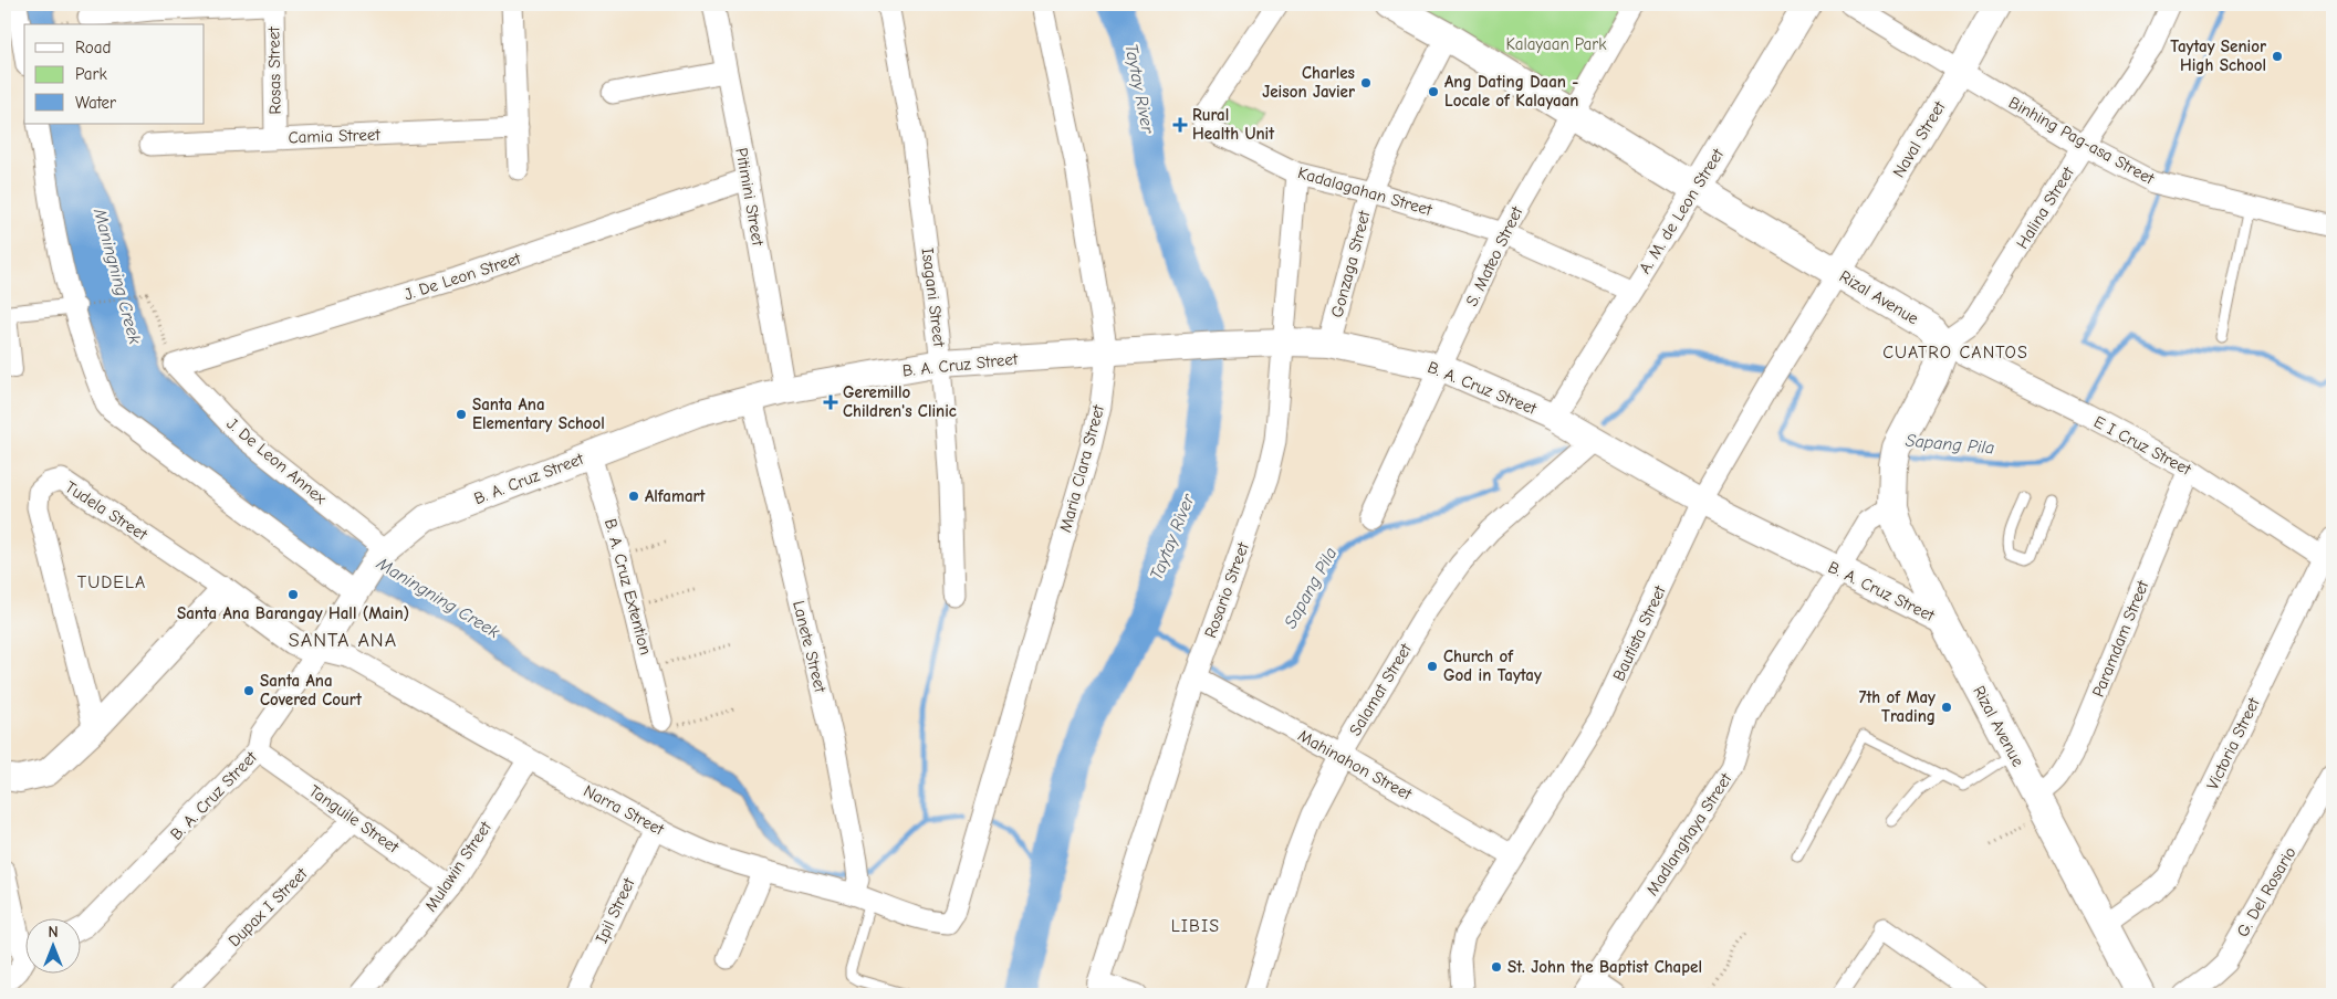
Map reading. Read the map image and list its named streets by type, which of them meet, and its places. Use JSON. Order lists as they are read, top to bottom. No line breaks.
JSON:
{"streets":{"main road":["Rizal Avenue"],"street":["Rosas Street","Camia Street","Naval Street","Binhing Pag-asa Street","Kadalagahan Street","Pitimini Street","Halina Street","A. M. de Leon Street","S. Mateo Street","Gonzaga Street","J. De Leon Street","Isagani Street","B. A. Cruz Street","E I Cruz Street","J. De Leon Annex","Maria Clara Street","Tudela Street","B. A. Cruz Extention","Rosario Street","Bautista Street","Paramdam Street","Lanete Street","Salamat Street","Victoria Street","Mahinahon Street","Narra Street","Tanguile Street","Madlanghaya Street","Mulawin Street","G. Del Rosario","Dupax I Street","Ipil Street"]},"crossings":[["Rosas Street","Camia Street"],["Naval Street","Binhing Pag-asa Street"],["Naval Street","Rizal Avenue"],["Naval Street","Bautista Street"],["Binhing Pag-asa Street","Halina Street"],["Kadalagahan Street","A. M. de Leon Street"],["Kadalagahan Street","S. Mateo Street"],["Kadalagahan Street","Gonzaga Street"],["Kadalagahan Street","Rosario Street"],["Pitimini Street","J. De Leon Street"],["Pitimini Street","B. A. Cruz Street"],["Halina Street","Rizal Avenue"],["Halina Street","E I Cruz Street"],["A. M. de Leon Street","Rizal Avenue"],["A. M. de Leon Street","B. A. Cruz Street"],["S. Mateo Street","Rizal Avenue"],["S. Mateo Street","B. A. Cruz Street"],["Gonzaga Street","Rizal Avenue"],["Gonzaga Street","B. A. Cruz Street"],["J. De Leon Street","J. De Leon Annex"],["Isagani Street","B. A. Cruz Street"],["Rizal Avenue","B. A. Cruz Street"],["Rizal Avenue","E I Cruz Street"],["Rizal Avenue","Bautista Street"],["Rizal Avenue","Paramdam Street"],["Rizal Avenue","Victoria Street"],["Rizal Avenue","Madlanghaya Street"],["B. A. Cruz Street","J. De Leon Annex"],["B. A. Cruz Street","Maria Clara Street"],["B. A. Cruz Street","Tudela Street"],["B. A. Cruz Street","B. A. Cruz Extention"],["B. A. Cruz Street","Rosario Street"],["B. A. Cruz Street","Bautista Street"],["B. A. Cruz Street","Lanete Street"],["B. A. Cruz Street","Salamat Street"],["B. A. Cruz Street","Narra Street"],["B. A. Cruz Street","Tanguile Street"],["B. A. Cruz Street","Madlanghaya Street"],["E I Cruz Street","Paramdam Street"],["E I Cruz Street","Victoria Street"],["Maria Clara Street","Narra Street"],["Tudela Street","Narra Street"],["Rosario Street","Mahinahon Street"],["Bautista Street","Mahinahon Street"],["Lanete Street","Narra Street"],["Salamat Street","Mahinahon Street"],["Narra Street","Mulawin Street"],["Narra Street","Ipil Street"],["Tanguile Street","Mulawin Street"],["Tanguile Street","Dupax I Street"]],"districts":["CUATRO CANTOS","TUDELA","SANTA ANA","LIBIS"],"water":["Taytay River","Maningning Creek","Sapang Pila"],"parks":["Kalayaan Park"],"places":{"other":["Taytay Senior High School","Charles Jeison Javier","Ang Dating Daan - Locale of Kalayaan","Santa Ana Elementary School","Alfamart","Santa Ana Barangay Hall (Main)","Church of God in Taytay","Santa Ana Covered Court","7th of May Trading","St. John the Baptist Chapel"],"health":["Rural Health Unit","Geremillo Children's Clinic"]},"legend":["Road","Park","Water"],"north":"top"}
